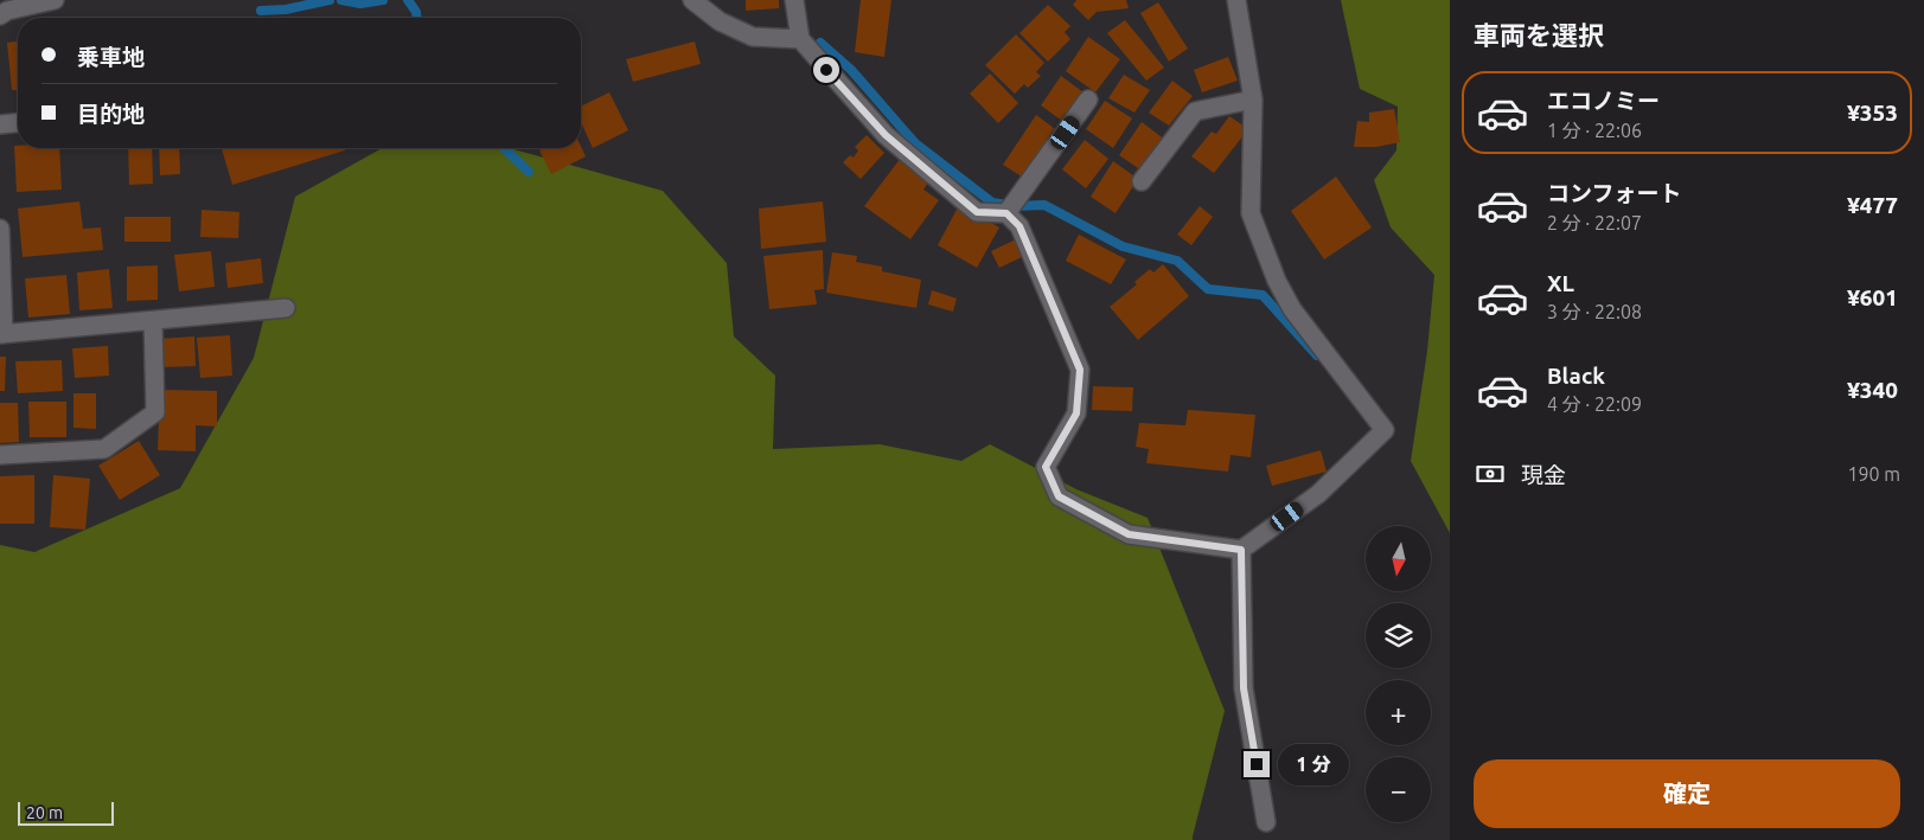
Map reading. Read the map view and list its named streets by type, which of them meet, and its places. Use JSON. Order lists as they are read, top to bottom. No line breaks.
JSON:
{"scale_bar":"20 m","north":"bottom","page":{"heading":"車両を選択","banner":["乗車地","目的地"],"list":[{"name":"エコノミー","note":"1 分 · 22:06","value":"¥353"},{"name":"コンフォート","note":"2 分 · 22:07","value":"¥477"},{"name":"XL","note":"3 分 · 22:08","value":"¥601"},{"name":"Black","note":"4 分 · 22:09","value":"¥340"}],"pay":["現金","190 m"],"map_buttons":["+","−"],"bubble":"1 分","buttons":"確定","scale":"20 m"}}
